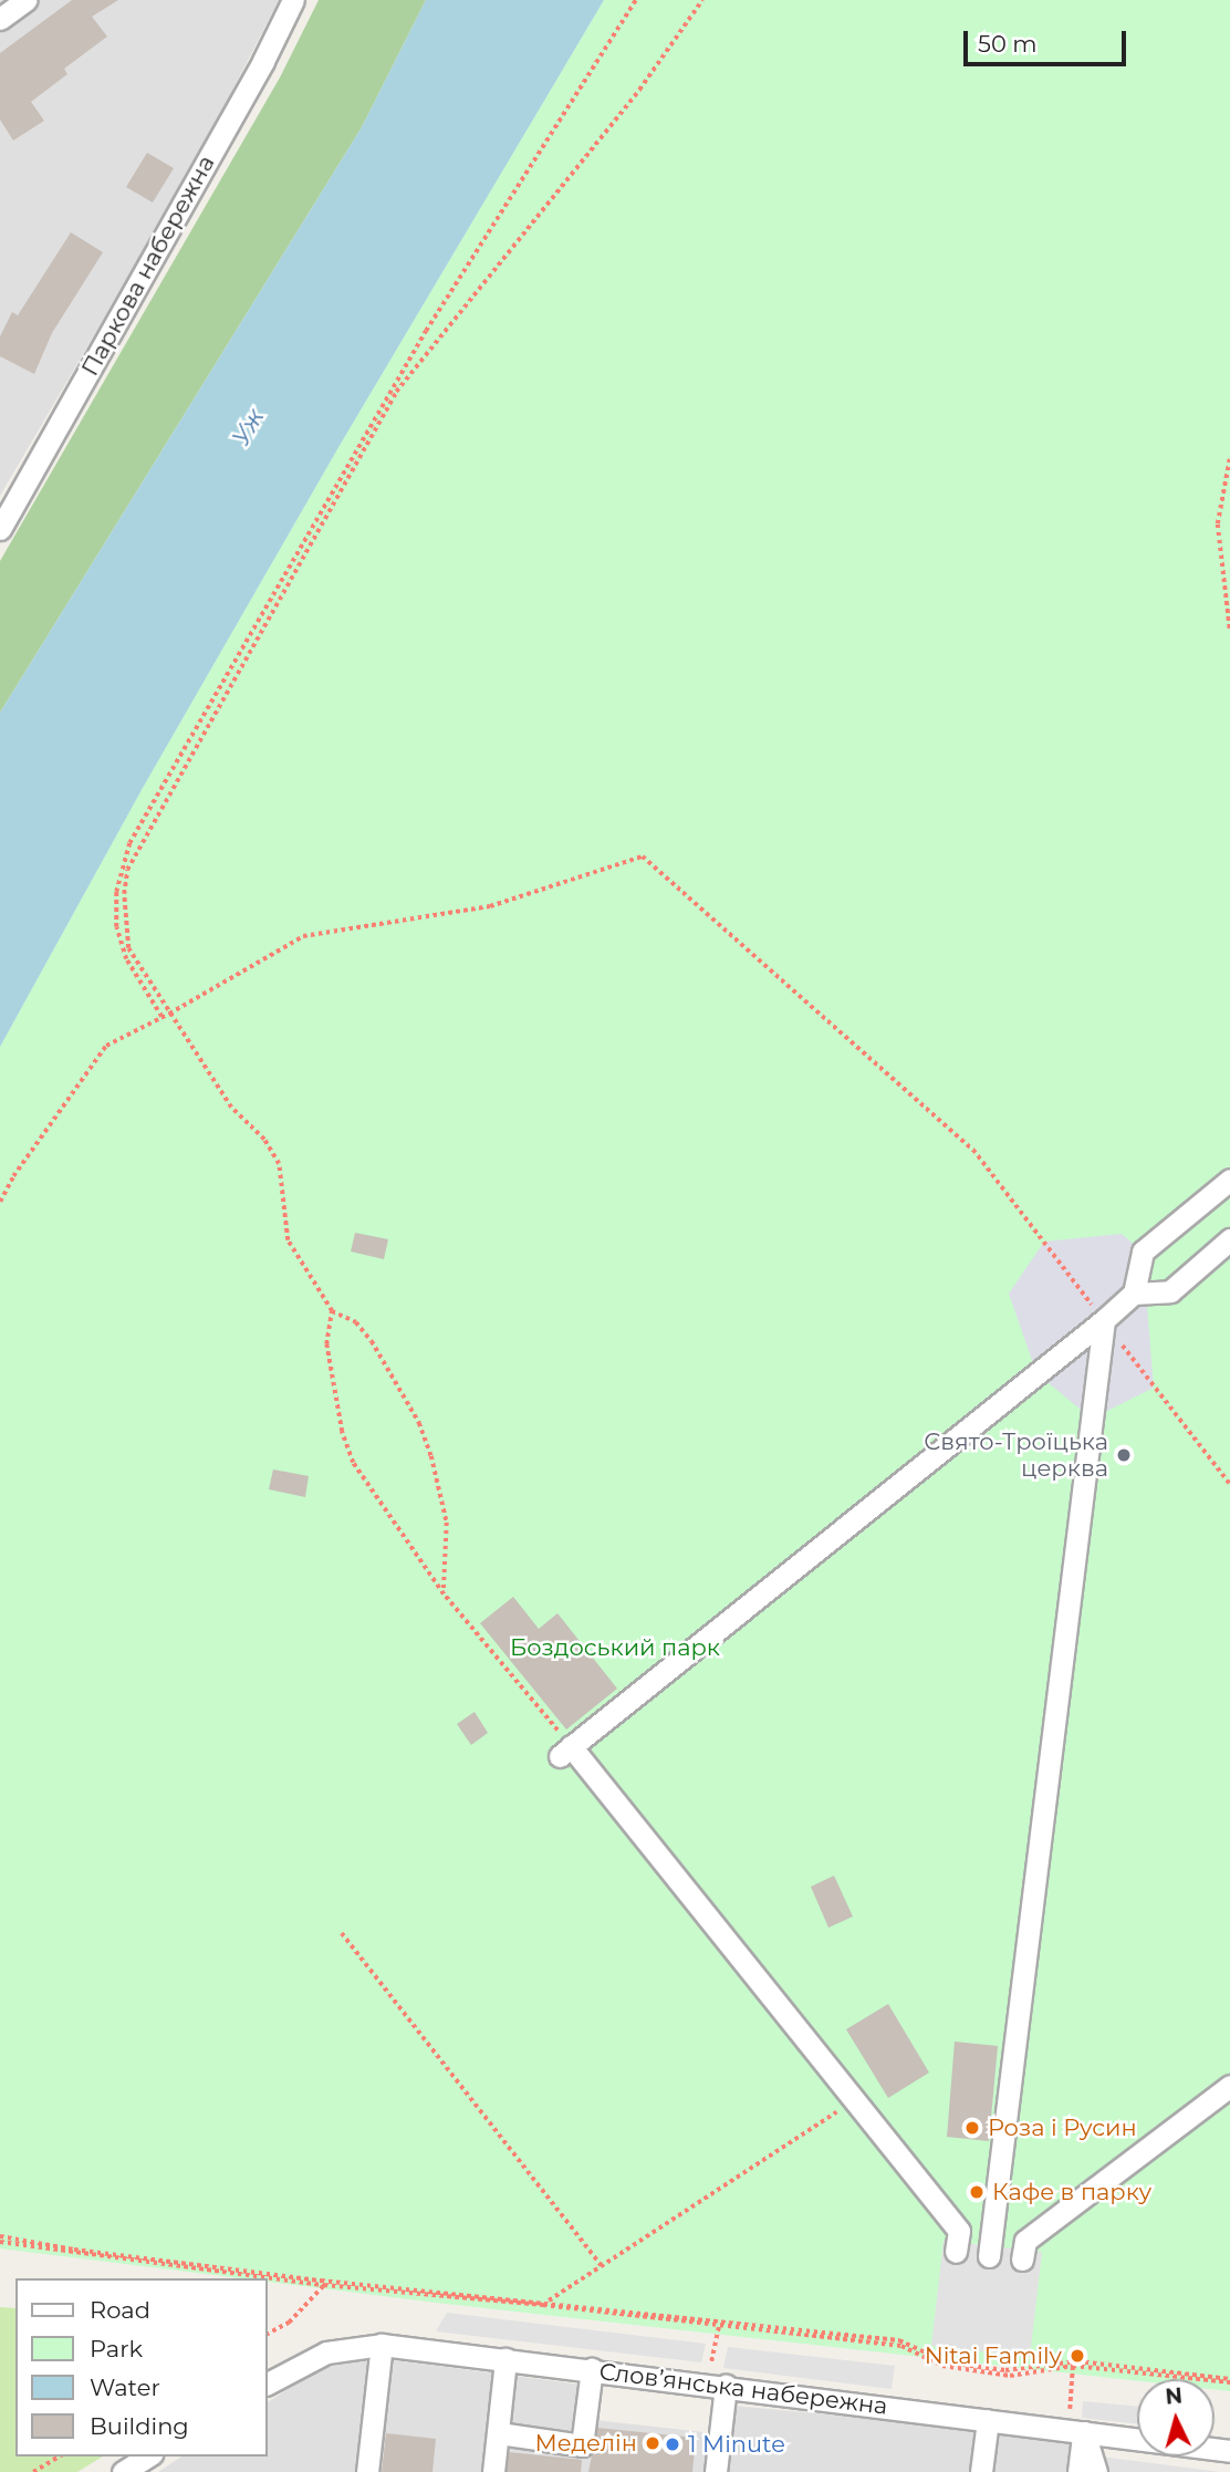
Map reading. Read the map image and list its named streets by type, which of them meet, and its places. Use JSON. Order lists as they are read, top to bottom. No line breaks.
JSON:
{"streets":{"street":["Паркова набережна","Словʼянська набережна"]},"water":["Уж"],"parks":["Боздоський парк"],"places":["Свято-Троїцька церква","Роза і Русин","Кафе в парку","Nitai Family","Меделін","1 Minute"],"legend":["Road","Park","Water","Building"],"scale_bar":"50 m","north":"top"}
